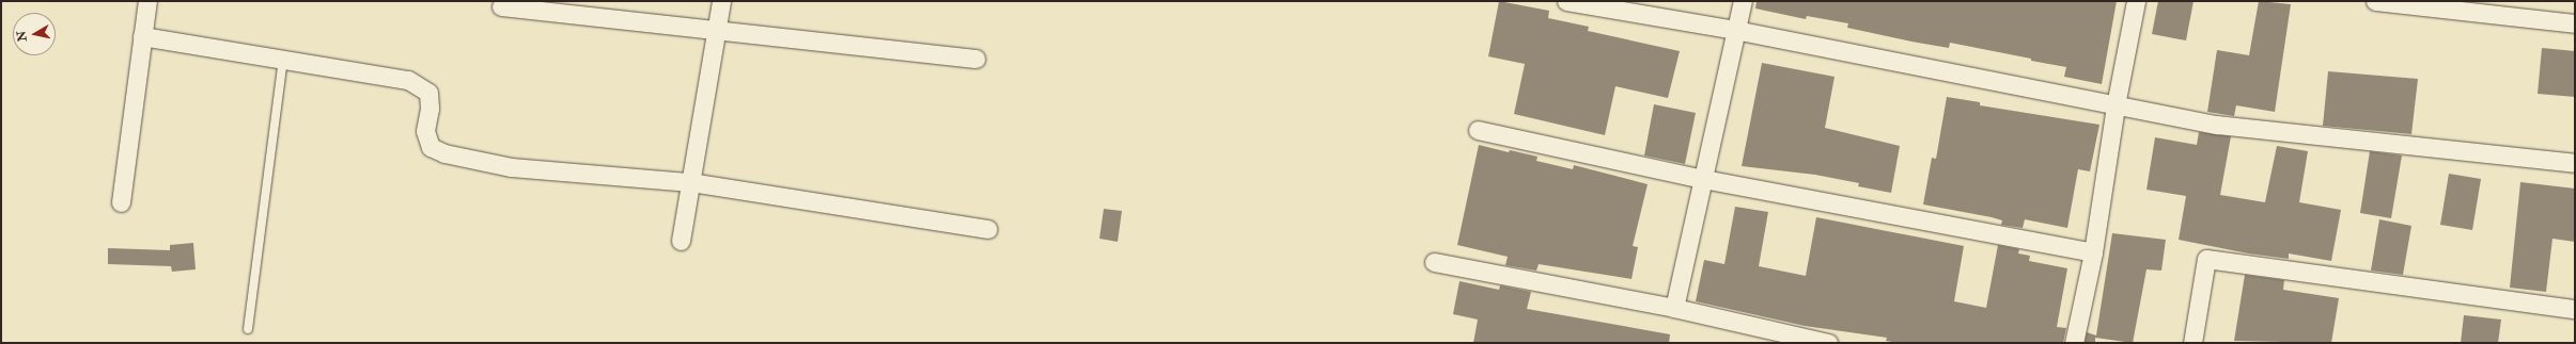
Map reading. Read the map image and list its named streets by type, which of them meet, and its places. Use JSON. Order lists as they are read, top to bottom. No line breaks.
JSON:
{"north":"left"}
